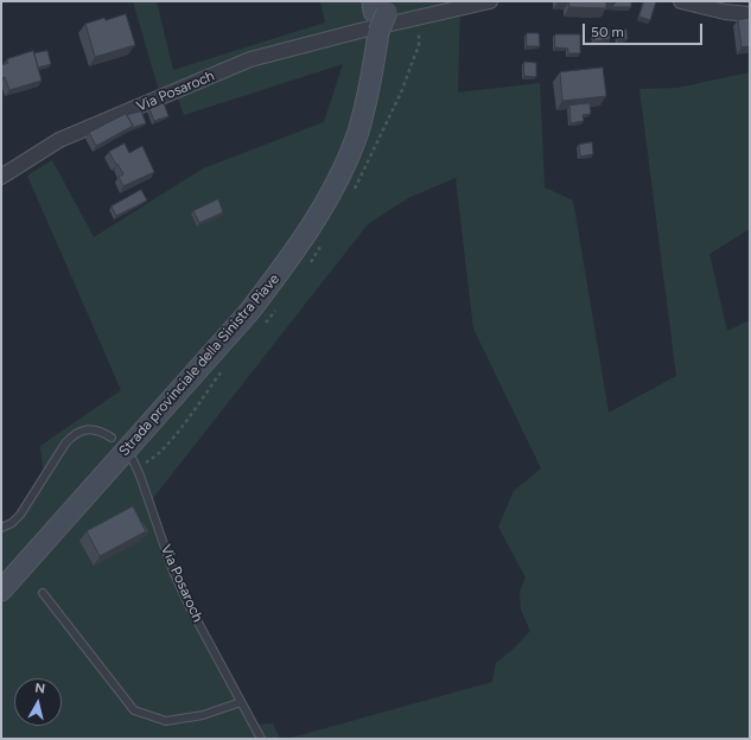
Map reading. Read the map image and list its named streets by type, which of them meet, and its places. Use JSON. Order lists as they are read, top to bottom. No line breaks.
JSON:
{"streets":{"main road":["Strada provinciale della Sinistra Piave"],"street":["Via Posaroch"]},"crossings":[["Via Posaroch","Strada provinciale della Sinistra Piave"]],"scale_bar":"50 m","north":"top"}
